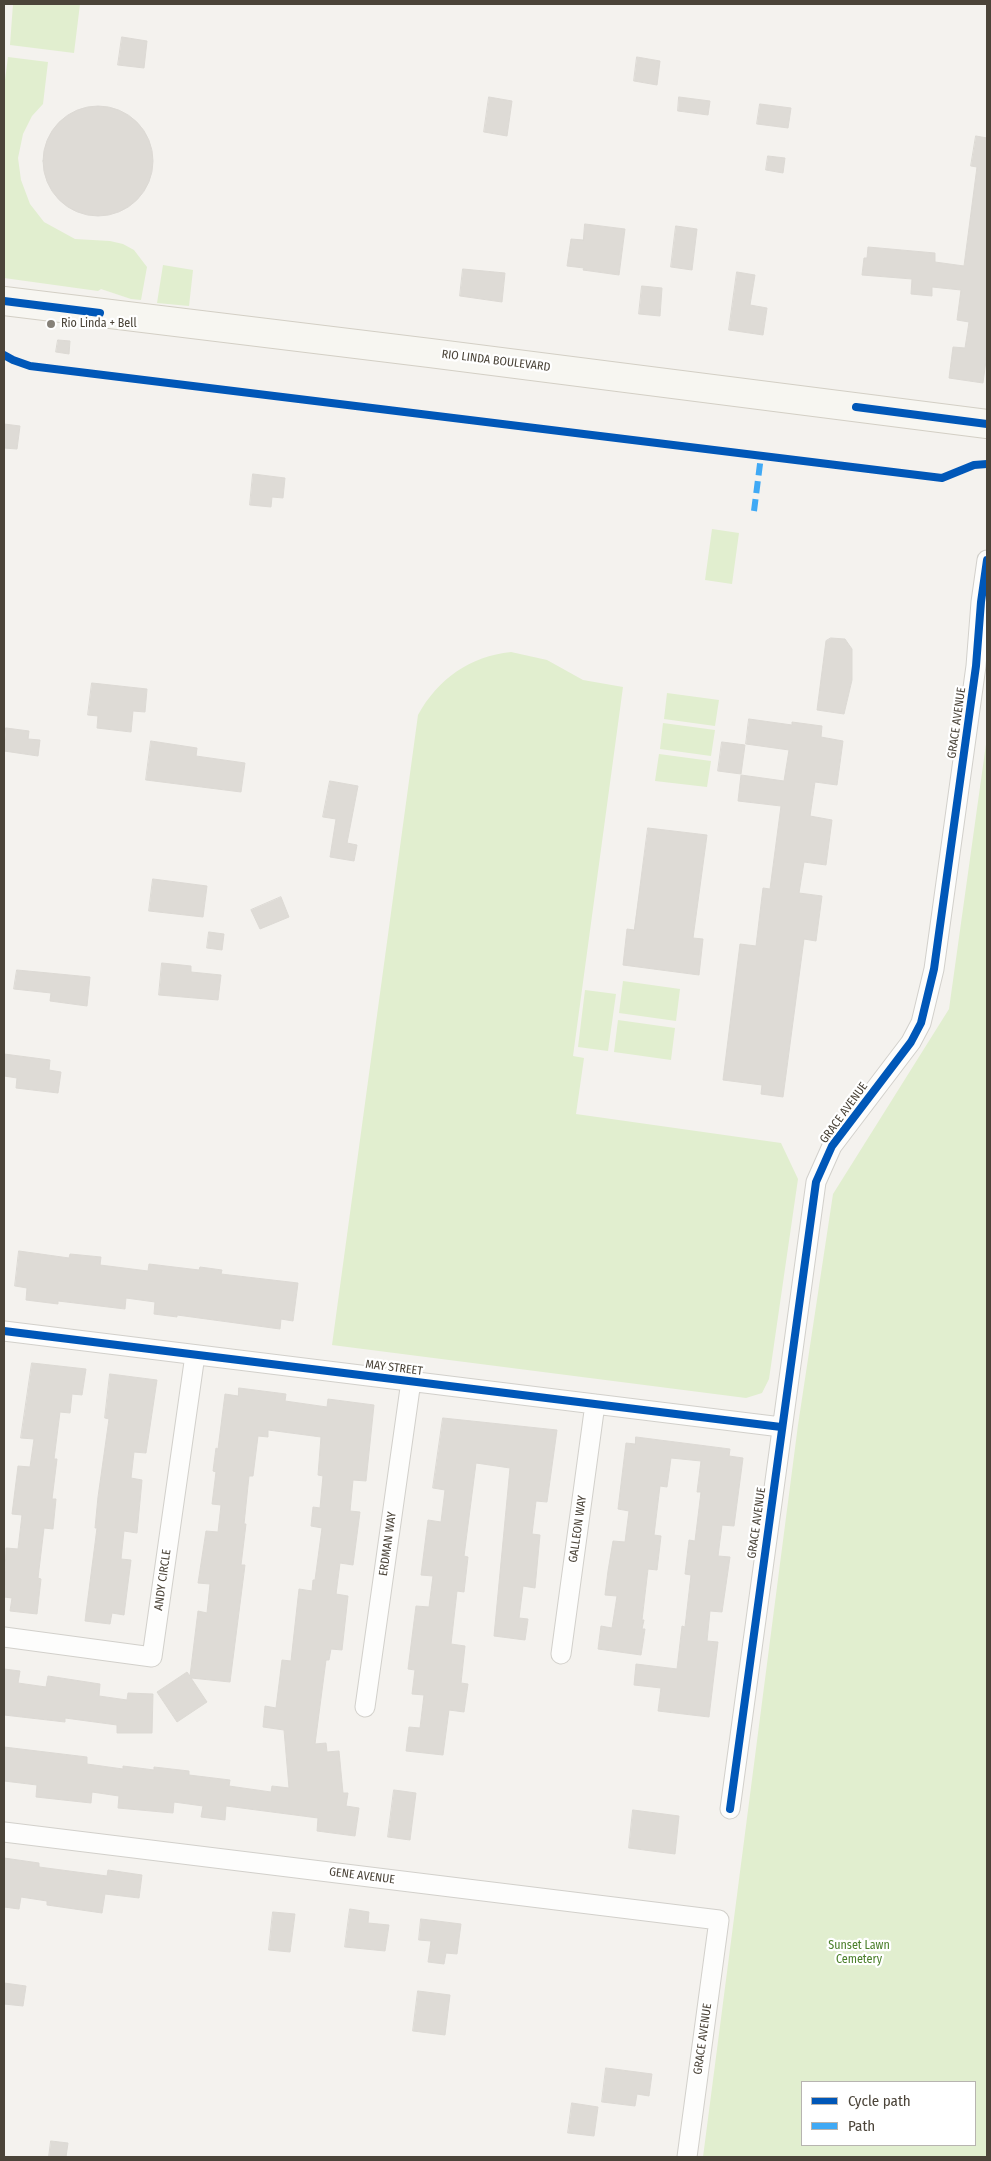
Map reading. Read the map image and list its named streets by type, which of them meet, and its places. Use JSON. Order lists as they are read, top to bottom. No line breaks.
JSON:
{"streets":{"main road":["RIO LINDA BOULEVARD"],"street":["GRACE AVENUE","MAY STREET","GALLEON WAY","ERDMAN WAY","ANDY CIRCLE","GENE AVENUE"]},"crossings":[["GRACE AVENUE","MAY STREET"],["GRACE AVENUE","GENE AVENUE"],["MAY STREET","GALLEON WAY"],["MAY STREET","ERDMAN WAY"],["MAY STREET","ANDY CIRCLE"]],"parks":["Sunset Lawn Cemetery"],"places":["Rio Linda + Bell"],"legend":["Cycle path","Path"]}
